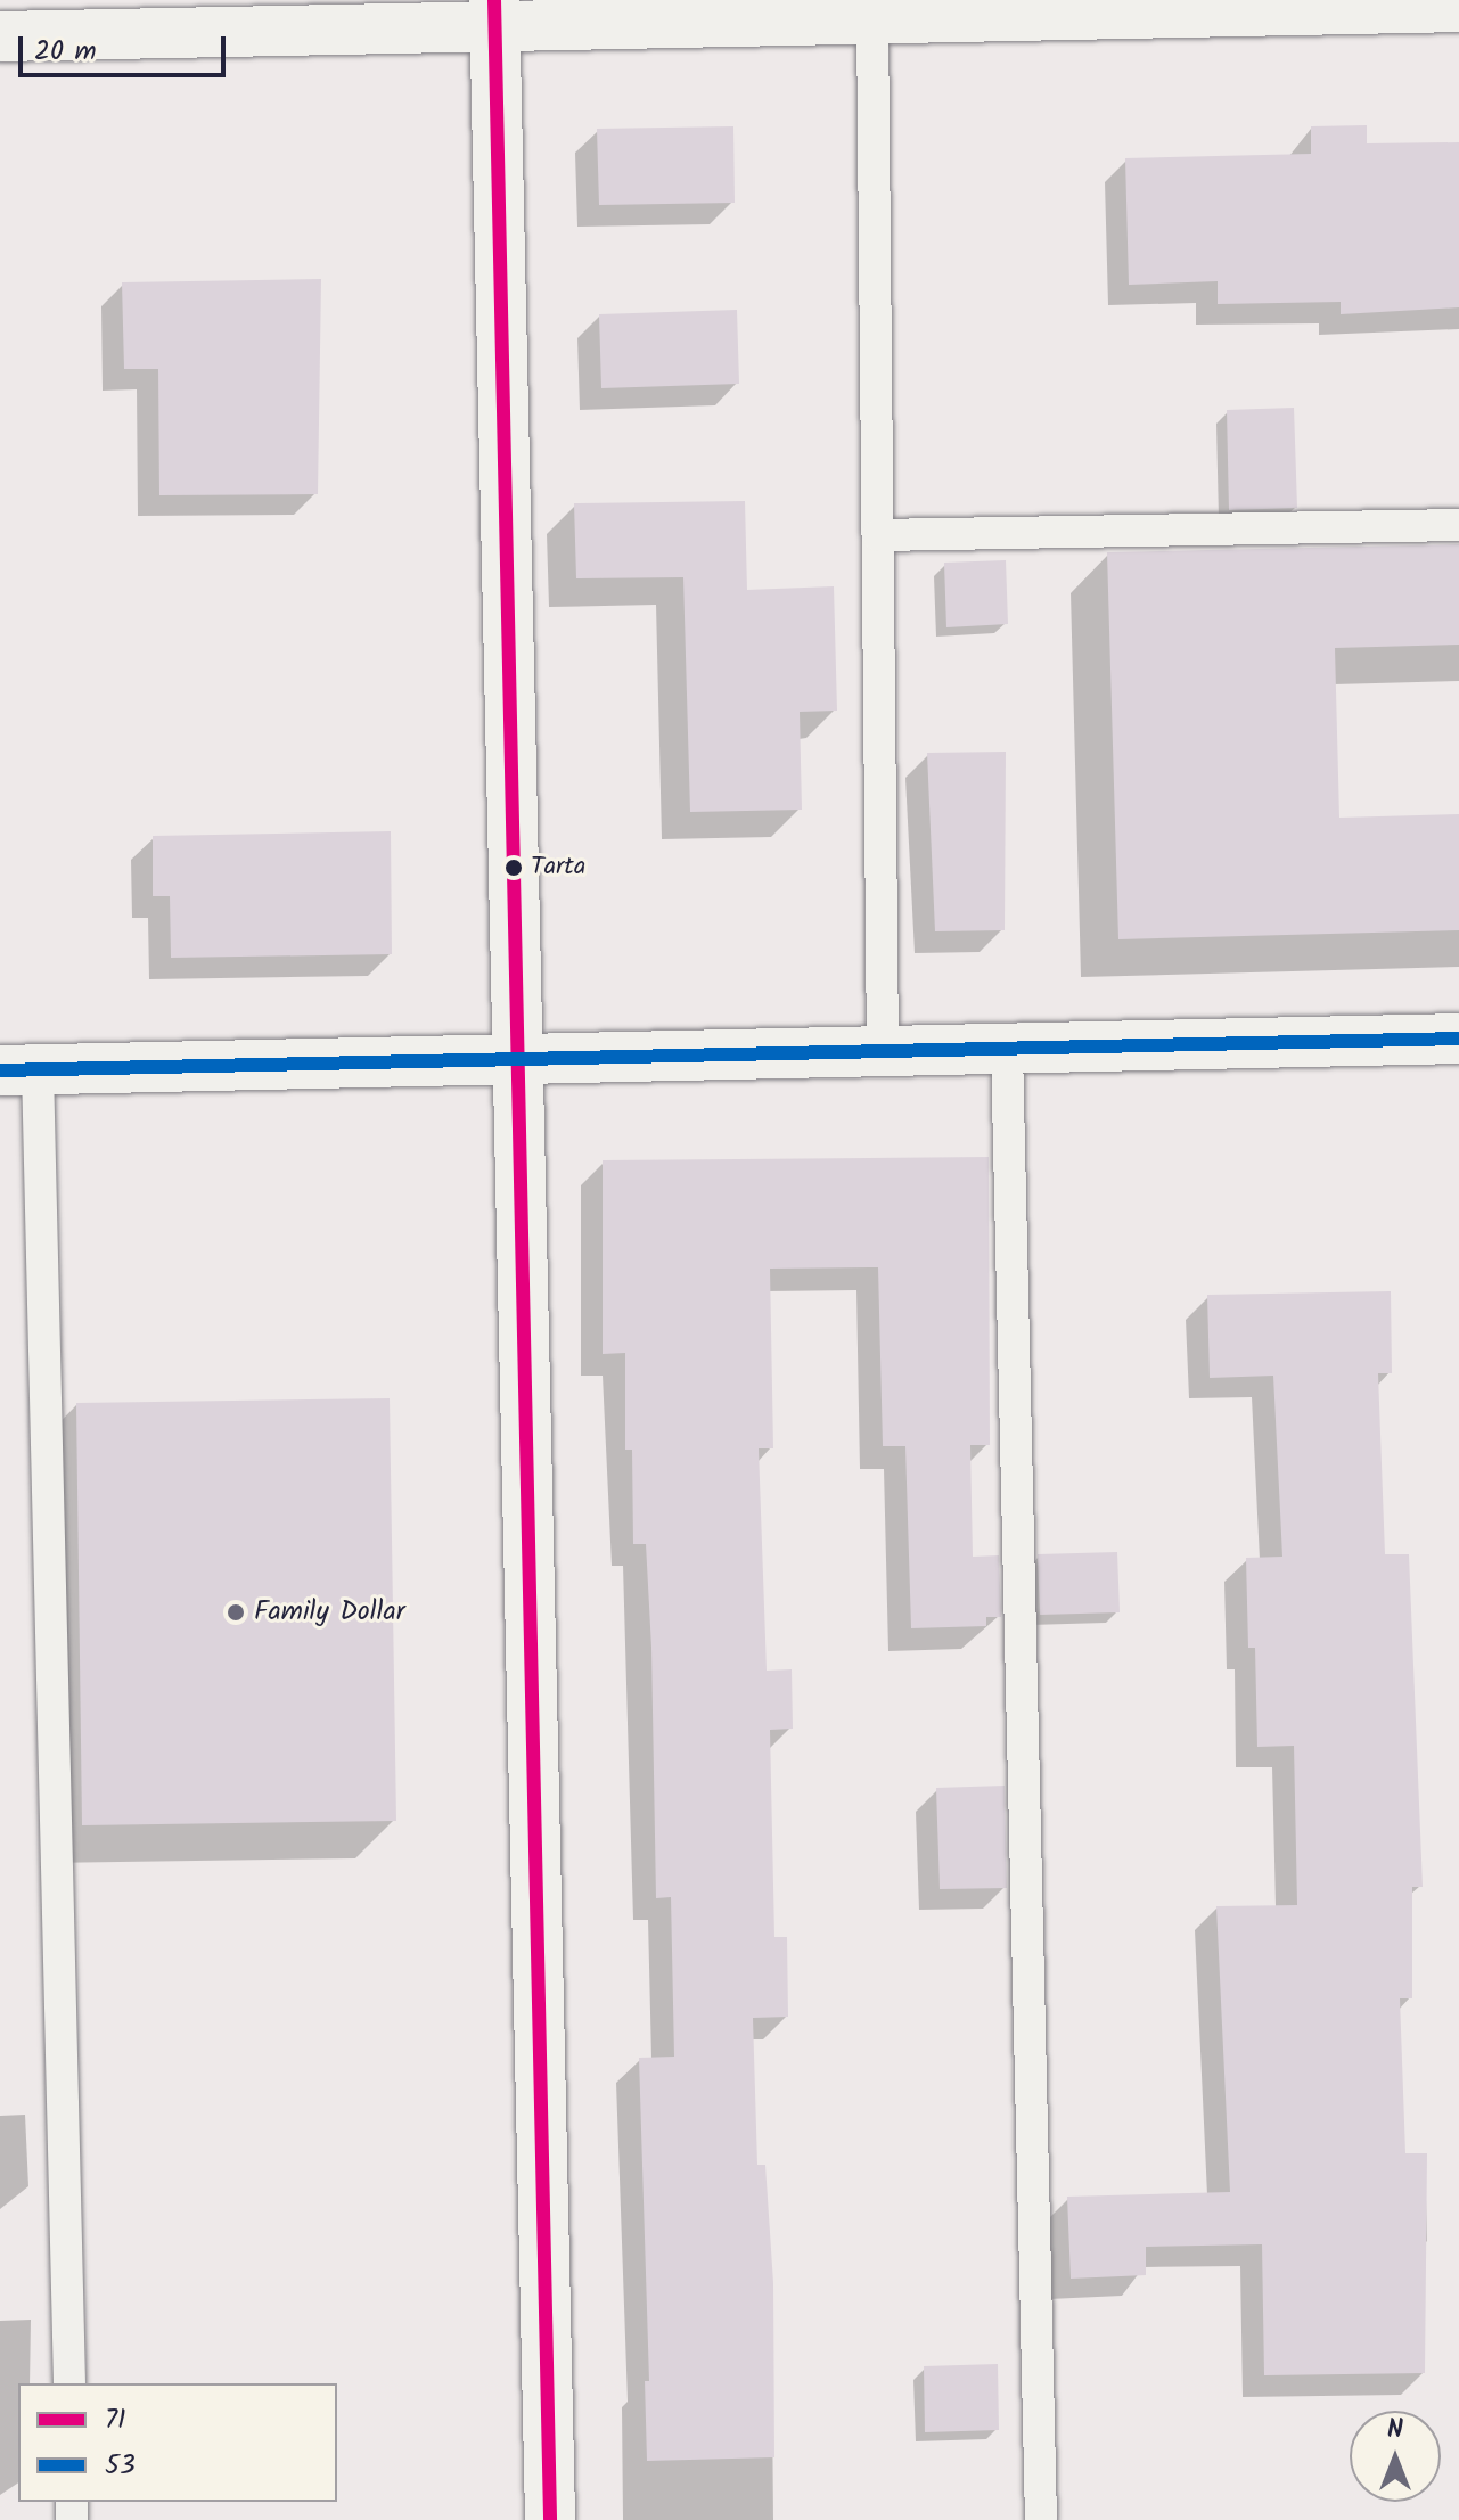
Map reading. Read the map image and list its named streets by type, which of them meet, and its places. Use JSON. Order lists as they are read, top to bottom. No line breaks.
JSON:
{"places":["Tarta","Family Dollar"],"lines":["transit line 71","transit line 53"],"legend":["71","53"],"scale_bar":"20 m","north":"top"}
